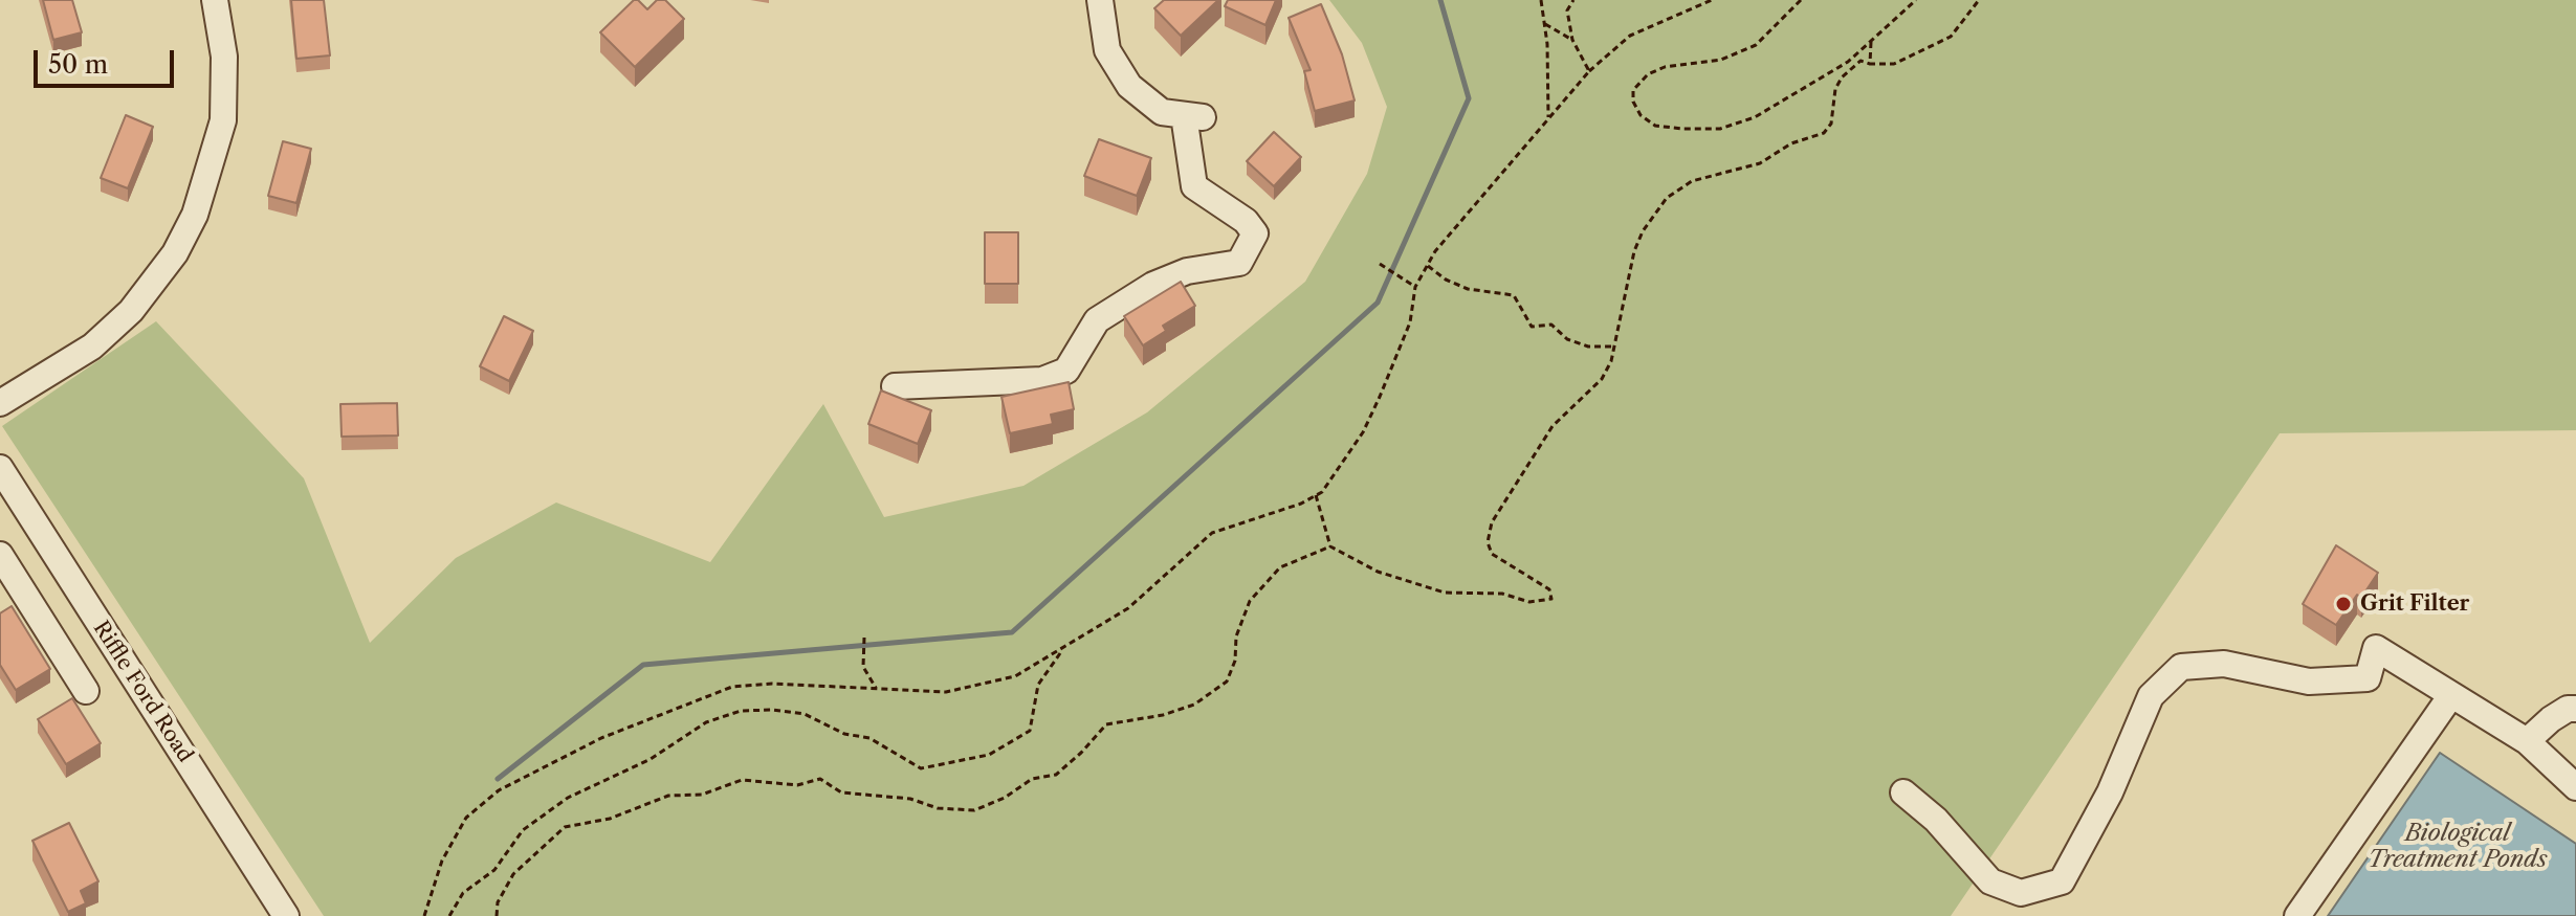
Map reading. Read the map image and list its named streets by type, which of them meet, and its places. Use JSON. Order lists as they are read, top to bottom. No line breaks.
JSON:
{"streets":{"street":["Riffle Ford Road"]},"water":["Biological Treatment Ponds"],"places":["Grit Filter"],"scale_bar":"50 m"}
